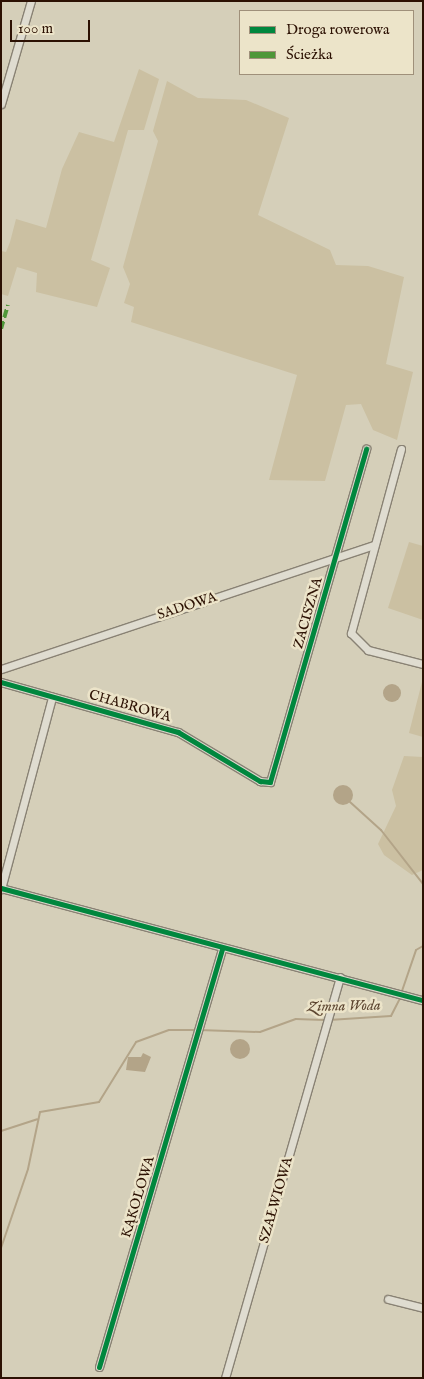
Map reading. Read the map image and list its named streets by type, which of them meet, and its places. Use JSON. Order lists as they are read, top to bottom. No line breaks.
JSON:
{"streets":{"street":["SADOWA","ZACISZNA","CHABROWA","KĄKOLOWA","SZAŁWIOWA"]},"crossings":[["SADOWA","ZACISZNA"],["ZACISZNA","CHABROWA"]],"water":["Zimna Woda"],"legend":["Droga rowerowa","Ścieżka"],"scale_bar":"100 m"}
